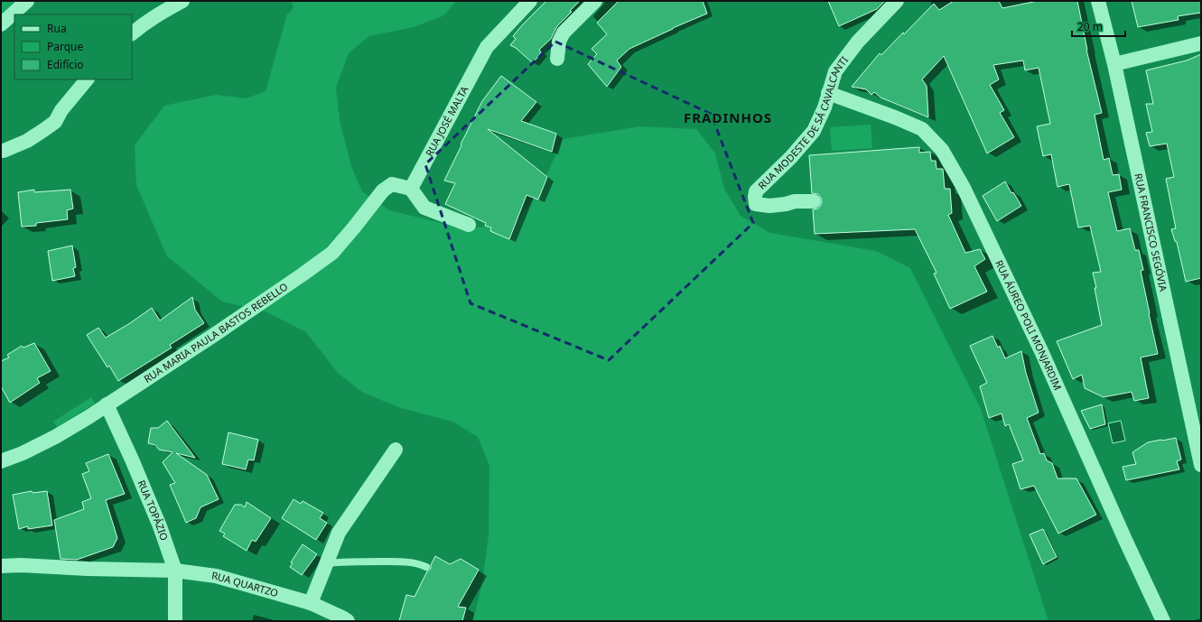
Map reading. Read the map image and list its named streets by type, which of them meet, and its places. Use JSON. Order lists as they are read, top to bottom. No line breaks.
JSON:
{"streets":{"street":["RUA JOSÉ MALTA","RUA MODESTE DE SÁ CAVALCANTI","RUA FRANCISCO SEGÓVIA","RUA ÁUREO POLI MONJARDIM","RUA MARIA PAULA BASTOS REBELLO","RUA TOPÁZIO","RUA QUARTZO"]},"crossings":[["RUA JOSÉ MALTA","RUA MARIA PAULA BASTOS REBELLO"],["RUA MODESTE DE SÁ CAVALCANTI","RUA ÁUREO POLI MONJARDIM"],["RUA MARIA PAULA BASTOS REBELLO","RUA TOPÁZIO"],["RUA TOPÁZIO","RUA QUARTZO"]],"districts":["FRADINHOS"],"legend":["Rua","Parque","Edifício"],"scale_bar":"20 m"}
